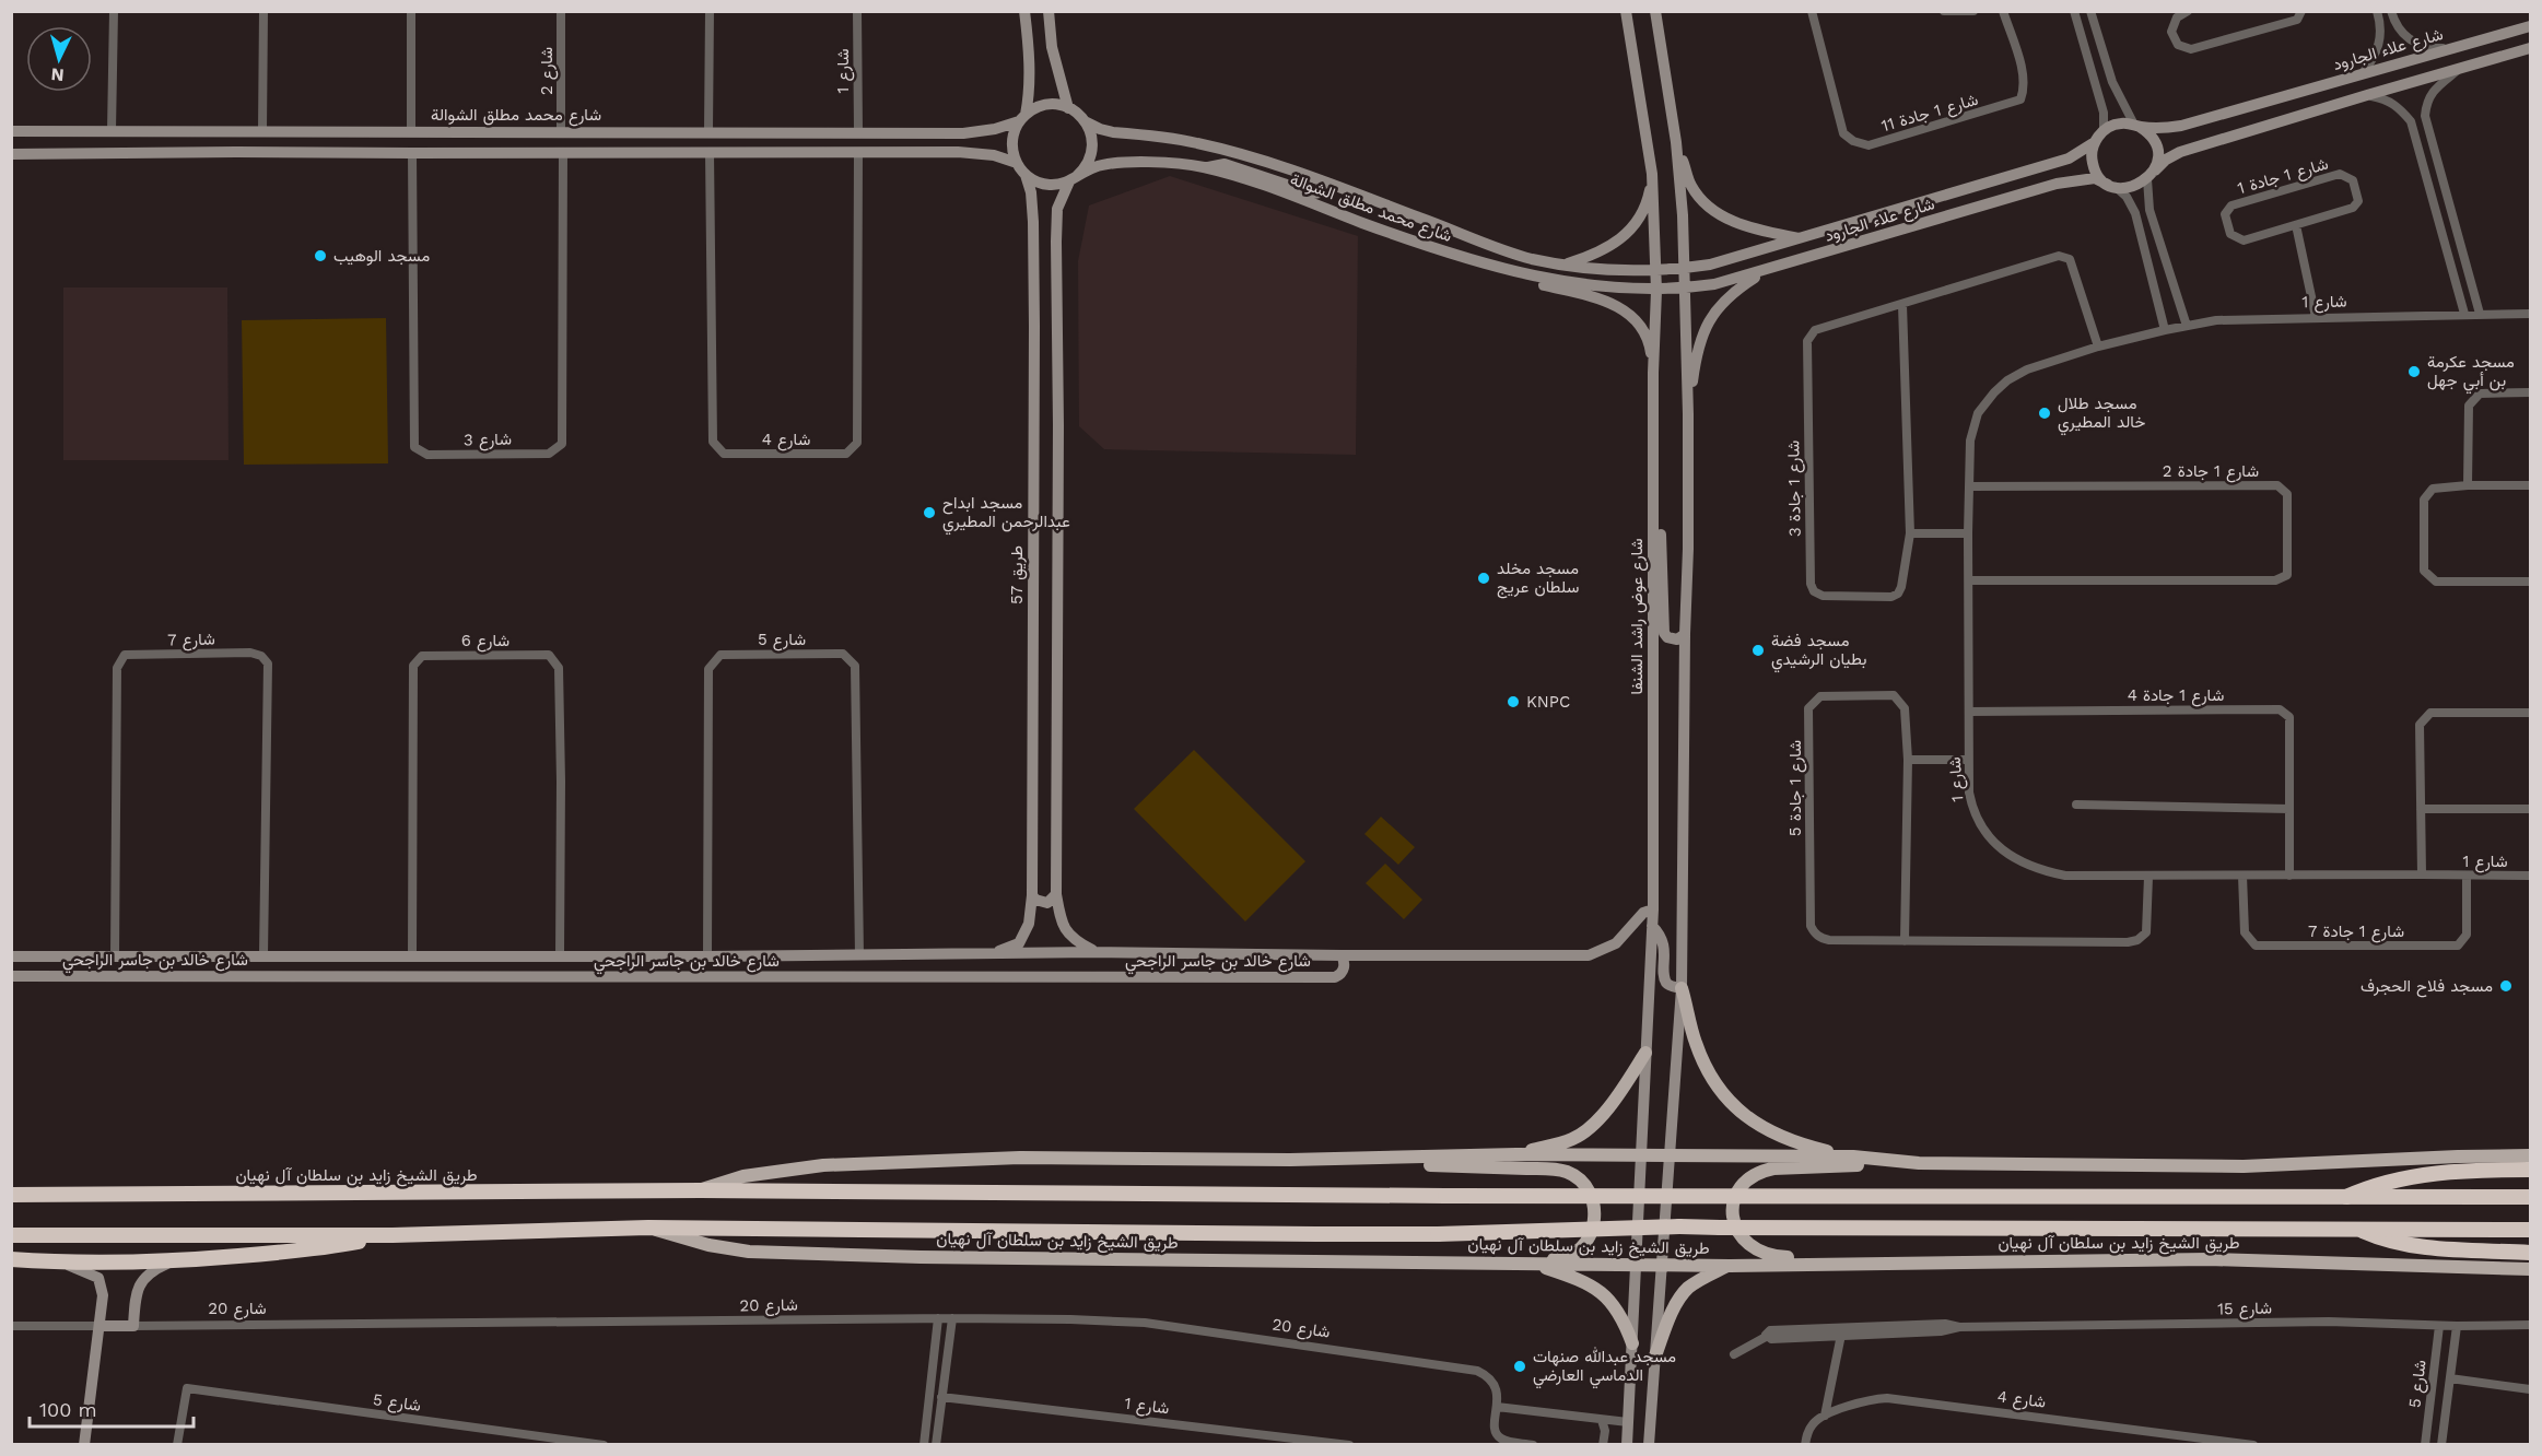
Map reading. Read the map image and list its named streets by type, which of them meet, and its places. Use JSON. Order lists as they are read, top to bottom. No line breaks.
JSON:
{"streets":{"highway":["طريق الشيخ زايد بن سلطان آل نهيان"],"street":["شارع علاء الجارود","شارع 2","شارع 1","شارع 1 جادة 11","شارع محمد مطلق الشوالة","شارع 1 جادة 1","شارع 3","شارع 4","شارع 1 جادة 2","شارع 1 جادة 3","طريق 57","شارع عوض راشد الشنفا","شارع 7","شارع 5","شارع 6","شارع 1 جادة 4","شارع 1 جادة 5","شارع 1 جادة 7","شارع خالد بن جاسر الراجحي","شارع 20","شارع 15"]},"crossings":[["شارع علاء الجارود","شارع محمد مطلق الشوالة"],["شارع علاء الجارود","شارع عوض راشد الشنفا"],["شارع 2","شارع محمد مطلق الشوالة"],["شارع 1","شارع محمد مطلق الشوالة"],["شارع 1","شارع 1 جادة 2"],["شارع 1","شارع 1 جادة 3"],["شارع 1","شارع 1 جادة 4"],["شارع 1","شارع 1 جادة 5"],["شارع 1","شارع 1 جادة 7"],["شارع محمد مطلق الشوالة","طريق 57"],["شارع محمد مطلق الشوالة","شارع عوض راشد الشنفا"],["طريق 57","شارع خالد بن جاسر الراجحي"],["شارع عوض راشد الشنفا","شارع خالد بن جاسر الراجحي"],["شارع عوض راشد الشنفا","طريق الشيخ زايد بن سلطان آل نهيان"],["شارع 7","شارع خالد بن جاسر الراجحي"],["شارع 5","شارع خالد بن جاسر الراجحي"],["شارع 5","شارع 15"],["شارع 6","شارع خالد بن جاسر الراجحي"]],"places":["مسجد الوهيب","مسجد عكرمة بن أبي جهل","مسجد طلال خالد المطيري","مسجد ابداح عبدالرحمن المطيري","مسجد مخلد سلطان عريج","مسجد فضة بطيان الرشيدي","KNPC","مسجد فلاح الحجرف","مسجد عبدالله صنهات الدماسي العارضي"],"scale_bar":"100 m","north":"bottom"}
